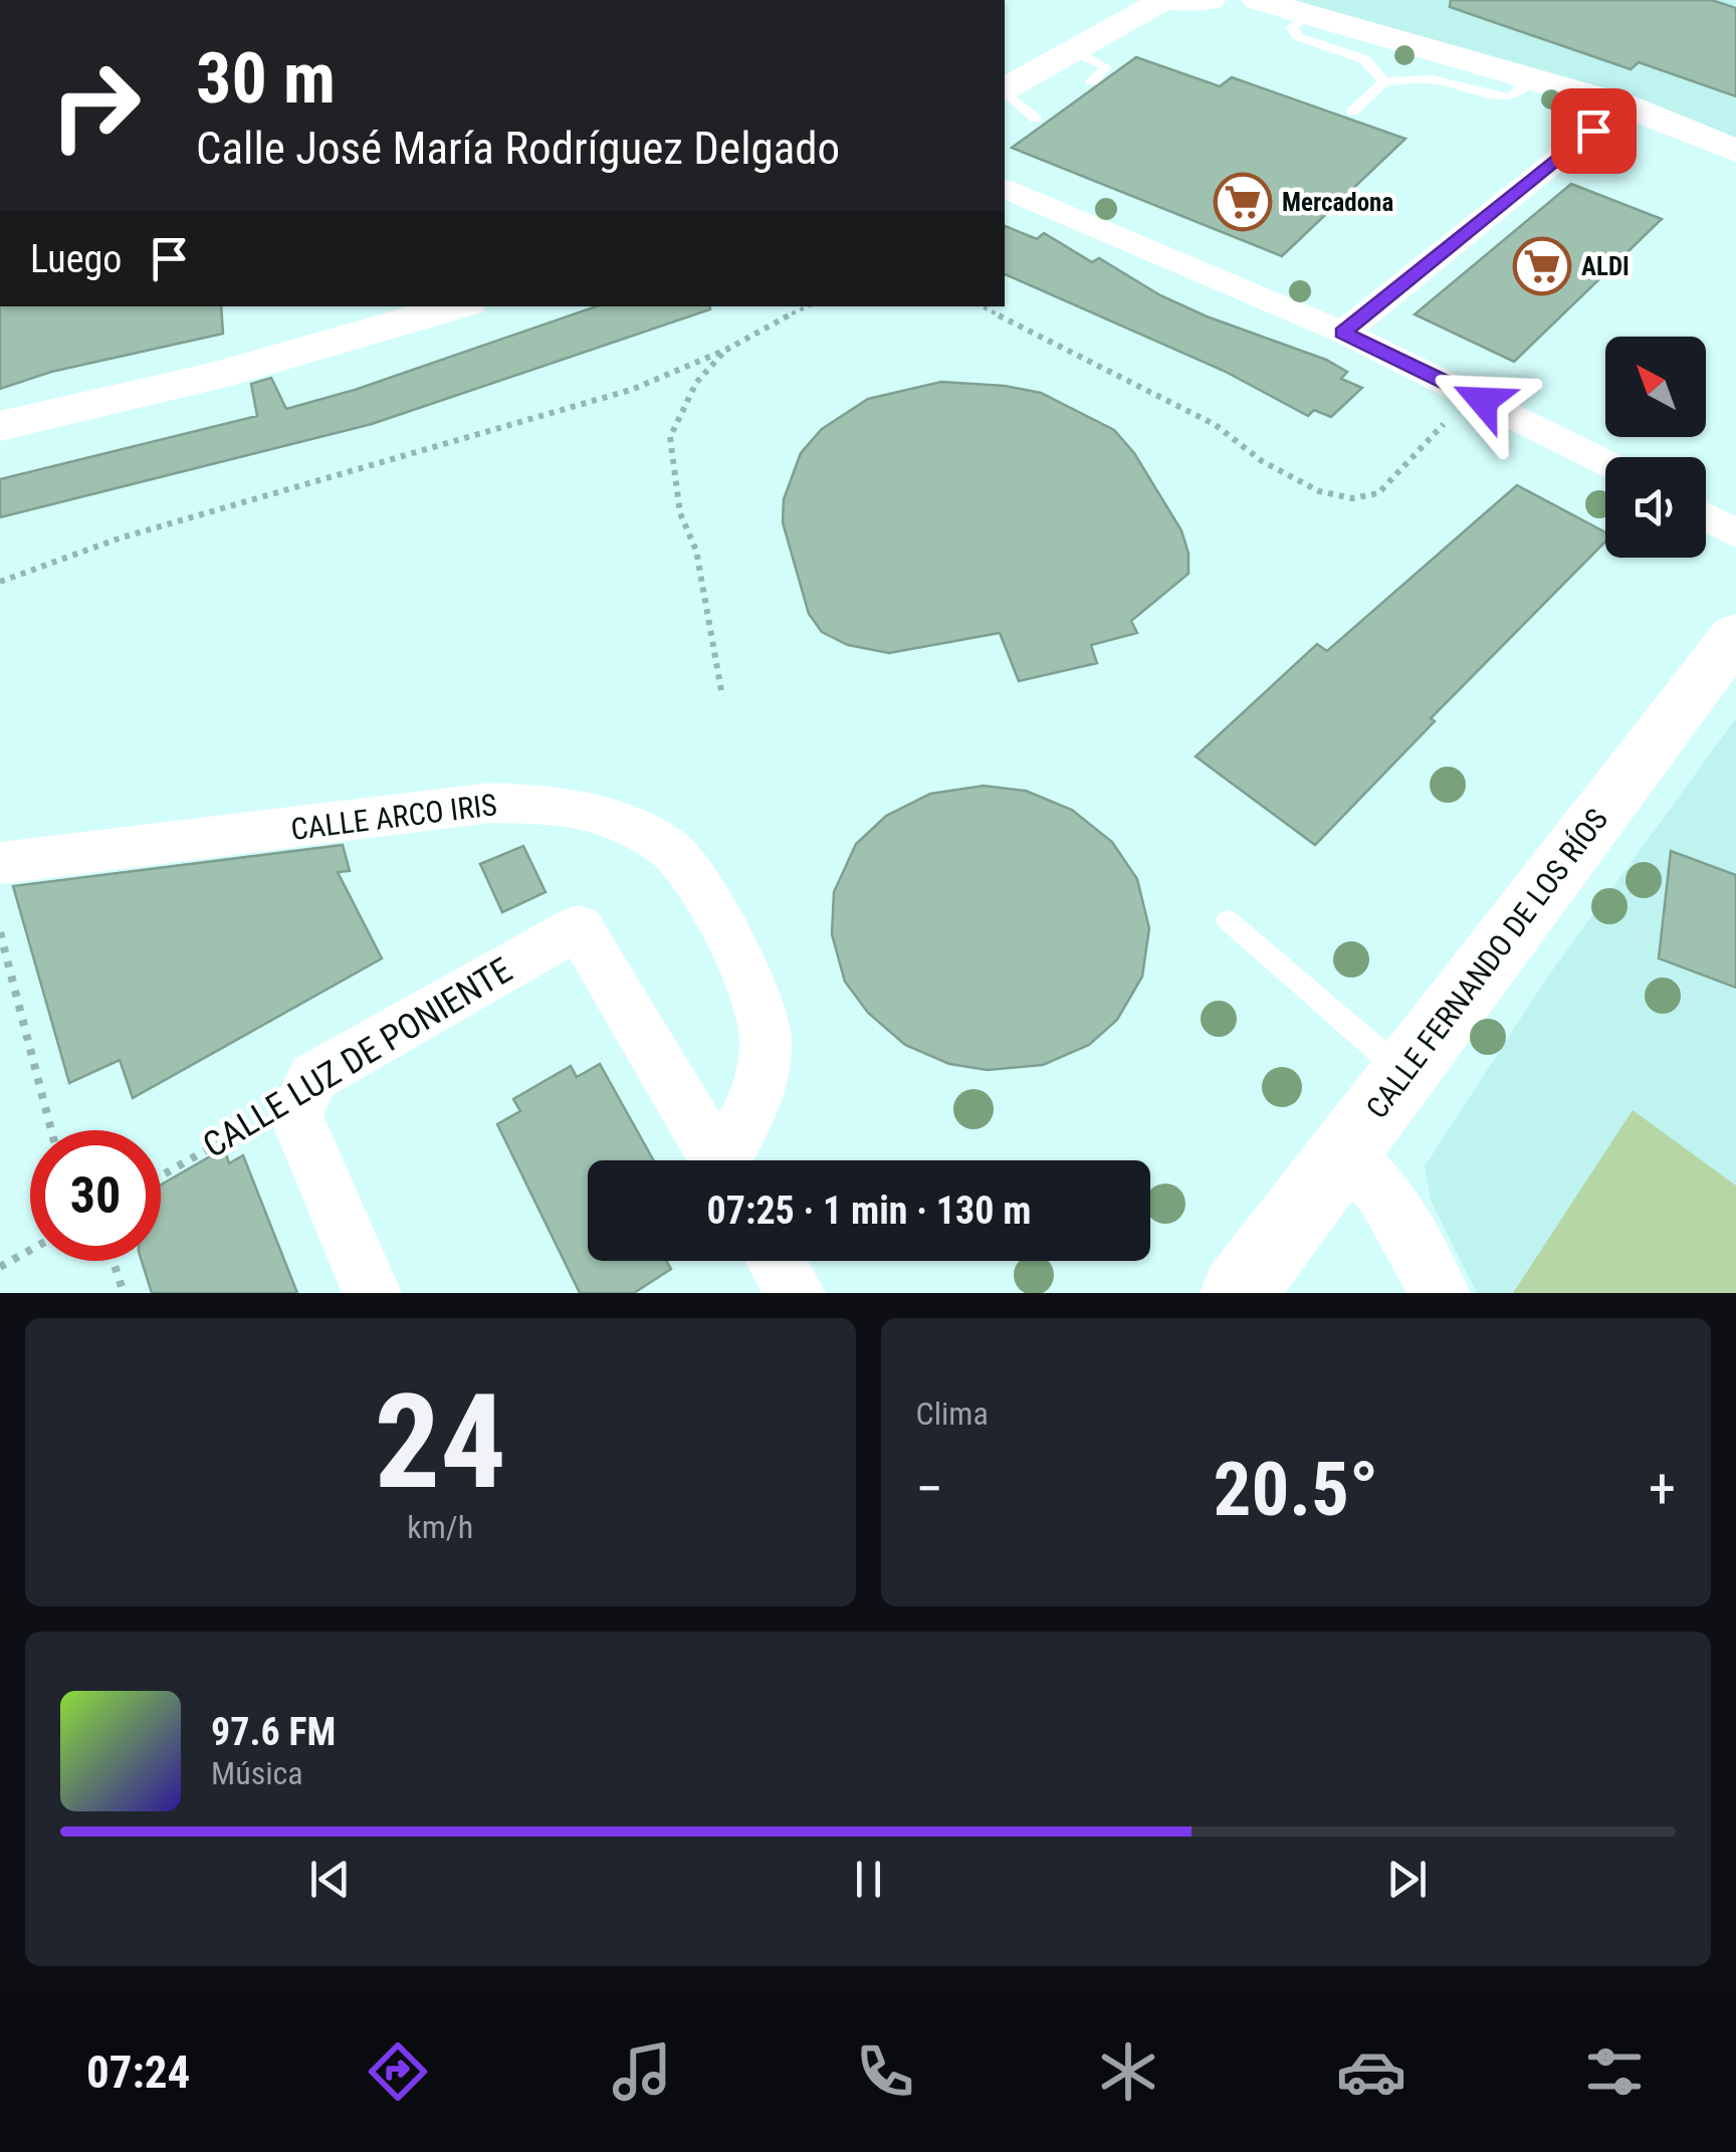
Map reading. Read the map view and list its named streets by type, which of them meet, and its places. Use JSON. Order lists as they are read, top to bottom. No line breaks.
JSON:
{"streets":{"main road":["CALLE FERNANDO DE LOS RÍOS"],"street":["CALLE ARCO IRIS","CALLE LUZ DE PONIENTE"]},"places":{"supermarket":["Mercadona","ALDI"]},"north":"top left","page":{"turn":["30 m","Calle José María Rodríguez Delgado"],"then":"Luego","limit":"30","trip":"07:25 · 1 min · 130 m","tile":[["24","km/h"],"Clima"],"heat":["−","20.5°","+"],"song":["97.6 FM","Música"],"tabs":"07:24"}}
